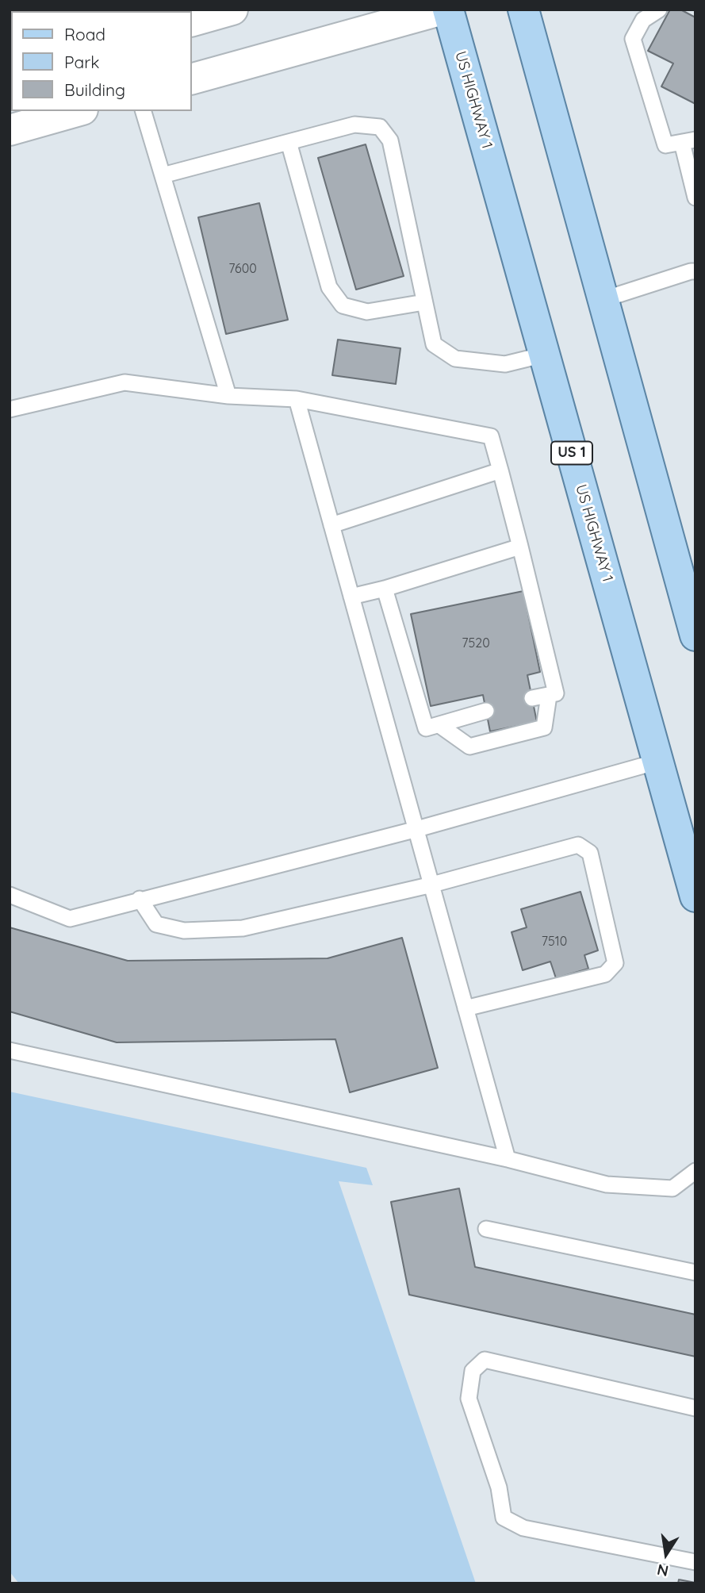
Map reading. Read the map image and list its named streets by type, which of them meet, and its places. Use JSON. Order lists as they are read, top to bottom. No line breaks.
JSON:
{"streets":{"main road":["US HIGHWAY 1","US 1"]},"house_numbers":["7600","7520","7510"],"legend":["Road","Park","Building"],"north":"bottom"}
